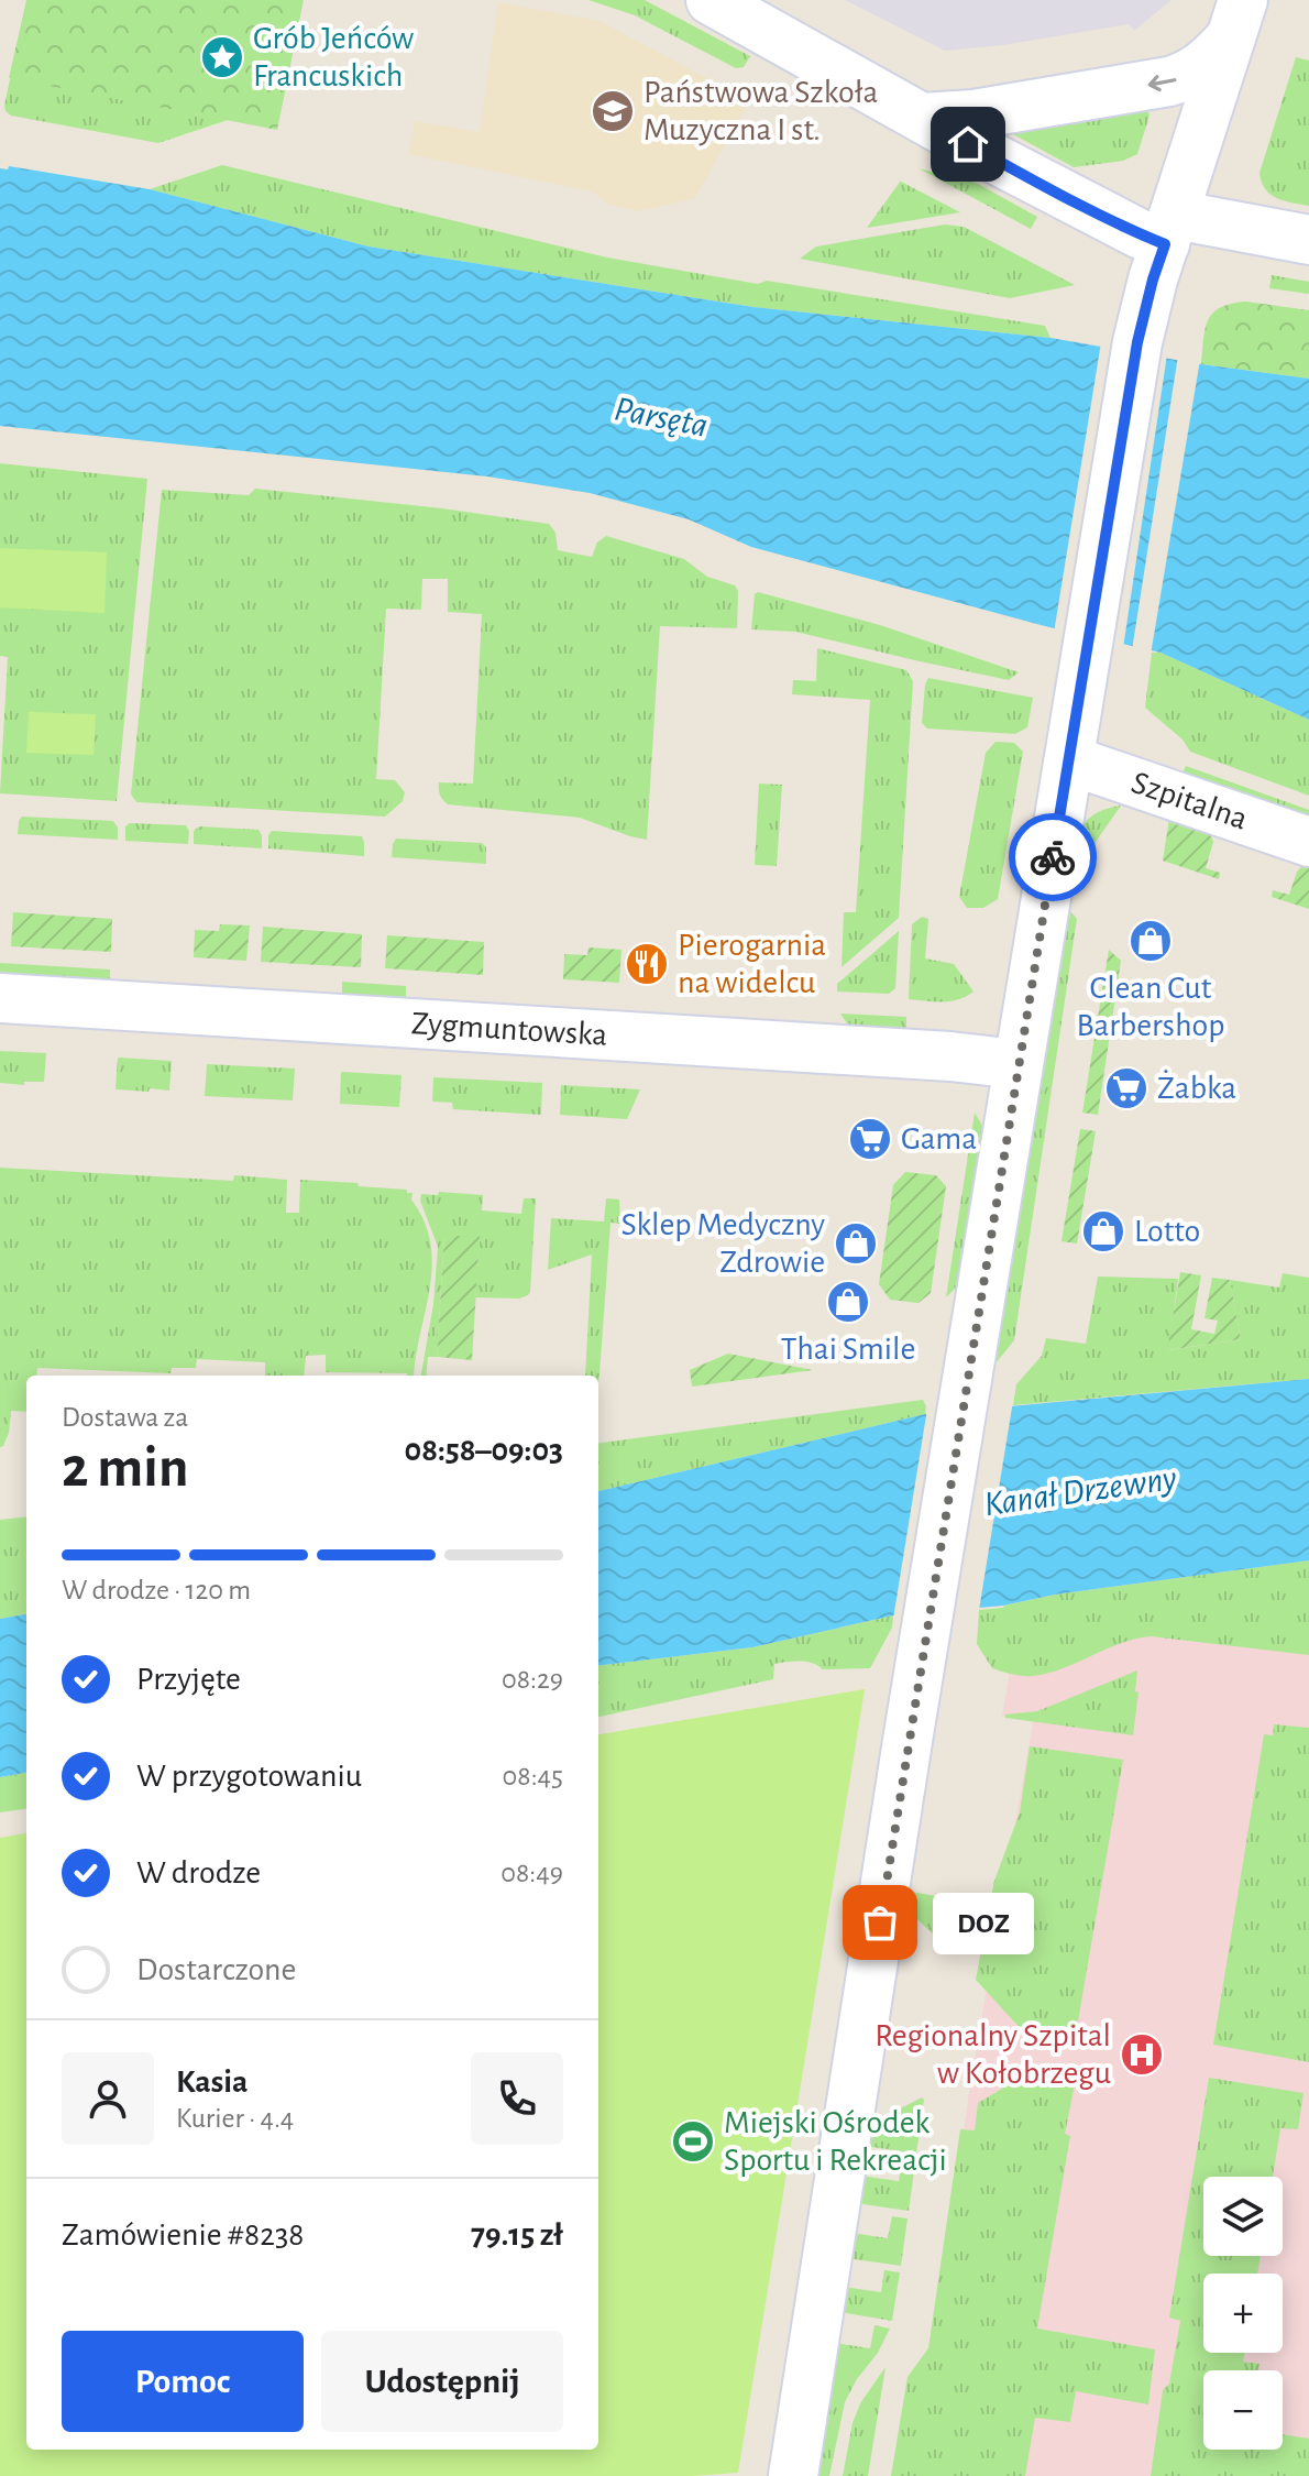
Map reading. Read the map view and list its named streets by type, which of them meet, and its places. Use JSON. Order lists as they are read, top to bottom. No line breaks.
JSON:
{"streets":{"street":["Szpitalna","Zygmuntowska"]},"water":["Parsęta","Kanał Drzewny"],"places":{"place":["Grób Jeńców Francuskich"],"school or university":["Państwowa Szkoła Muzyczna I st."],"shop":["Clean Cut Barbershop","Lotto","Sklep Medyczny Zdrowie","Thai Smile"],"restaurant":["Pierogarnia na widelcu"],"supermarket":["Żabka","Gama"],"other":["DOZ"],"hospital":["Regionalny Szpital w Kołobrzegu"],"sports":["Miejski Ośrodek Sportu i Rekreacji"]},"page":{"heading":["2 min","Dostawa za","08:58–09:03"],"panel":["Kasia","Kurier · 4.4","Zamówienie #8238","79.15 zł"],"bar":"W drodze · 120 m","list":[["Przyjęte","08:29"],["W przygotowaniu","08:45"],["W drodze","08:49"],"Dostarczone"],"bubble":"DOZ","map_buttons":["+","−"],"buttons":["Pomoc","Udostępnij"]}}
